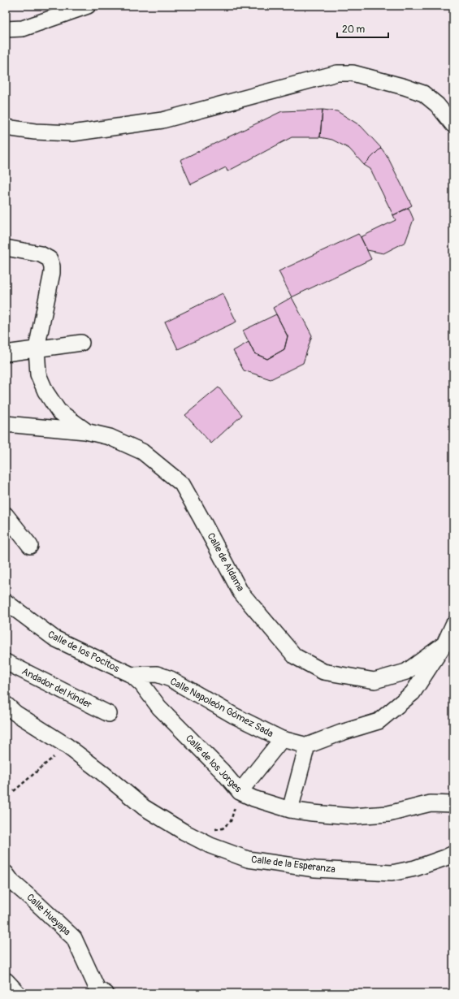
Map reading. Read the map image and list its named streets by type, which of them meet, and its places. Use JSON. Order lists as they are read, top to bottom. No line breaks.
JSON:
{"streets":{"street":["Calle de Aldama","Calle de los Pocitos","Andador del Kinder","Calle Napoleón Gómez Sada","Calle de los Jorges","Calle de la Esperanza","Calle Hueyapa"]},"crossings":[["Calle de los Pocitos","Calle Napoleón Gómez Sada"],["Calle de los Pocitos","Calle de los Jorges"],["Calle Napoleón Gómez Sada","Calle de los Jorges"]],"scale_bar":"20 m"}
